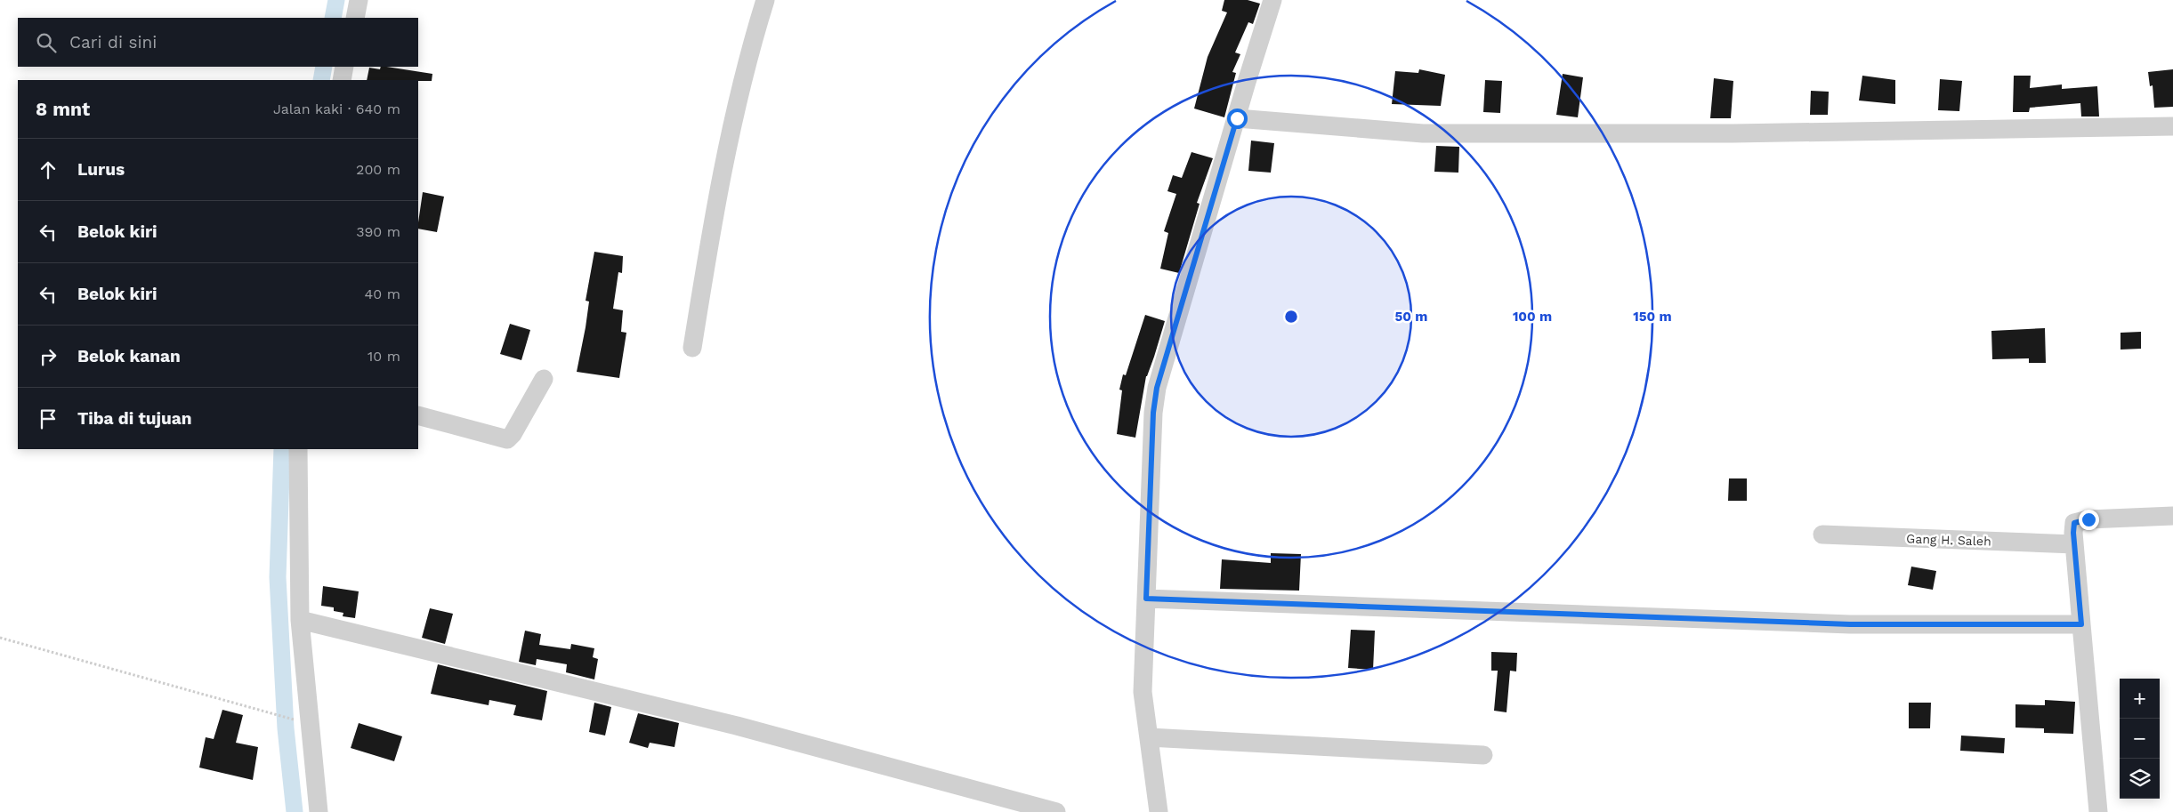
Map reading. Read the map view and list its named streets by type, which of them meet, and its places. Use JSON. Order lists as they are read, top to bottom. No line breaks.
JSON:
{"streets":{"street":["Gang H. Saleh"]},"page":{"search":"Cari di sini","heading":["8 mnt","Jalan kaki · 640 m"],"list":[["Lurus","200 m"],["Belok kiri","390 m"],["Belok kiri","40 m"],["Belok kanan","10 m"],"Tiba di tujuan"],"map_buttons":["+","−"]},"rings":["50 m","100 m","150 m"]}
